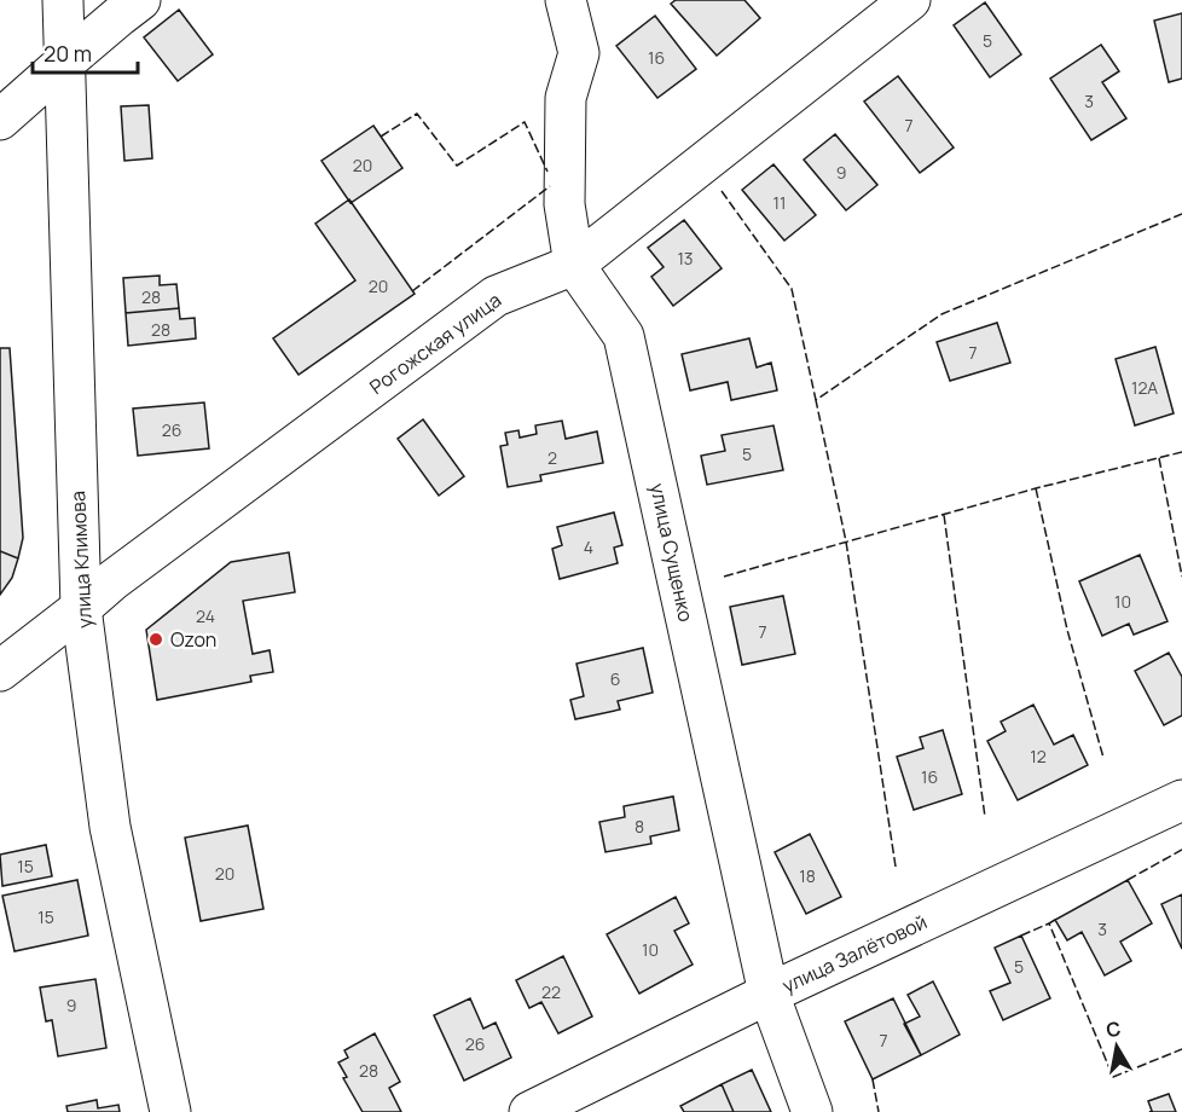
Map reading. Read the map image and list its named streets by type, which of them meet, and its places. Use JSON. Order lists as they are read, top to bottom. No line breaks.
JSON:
{"streets":{"street":["Рогожская улица","улица Сущенко","улица Климова","улица Залётовой"]},"crossings":[["Рогожская улица","улица Сущенко"],["Рогожская улица","улица Климова"],["улица Сущенко","улица Залётовой"]],"places":["Ozon"],"house_numbers":["5","16","3","7","20","9","11","13","20","28","28","7","12А","26","5","2","4","10","24","7","6","12","16","8","15","20","18","15","3","10","5","22","9","7","26","28"],"scale_bar":"20 m","north":"top"}
